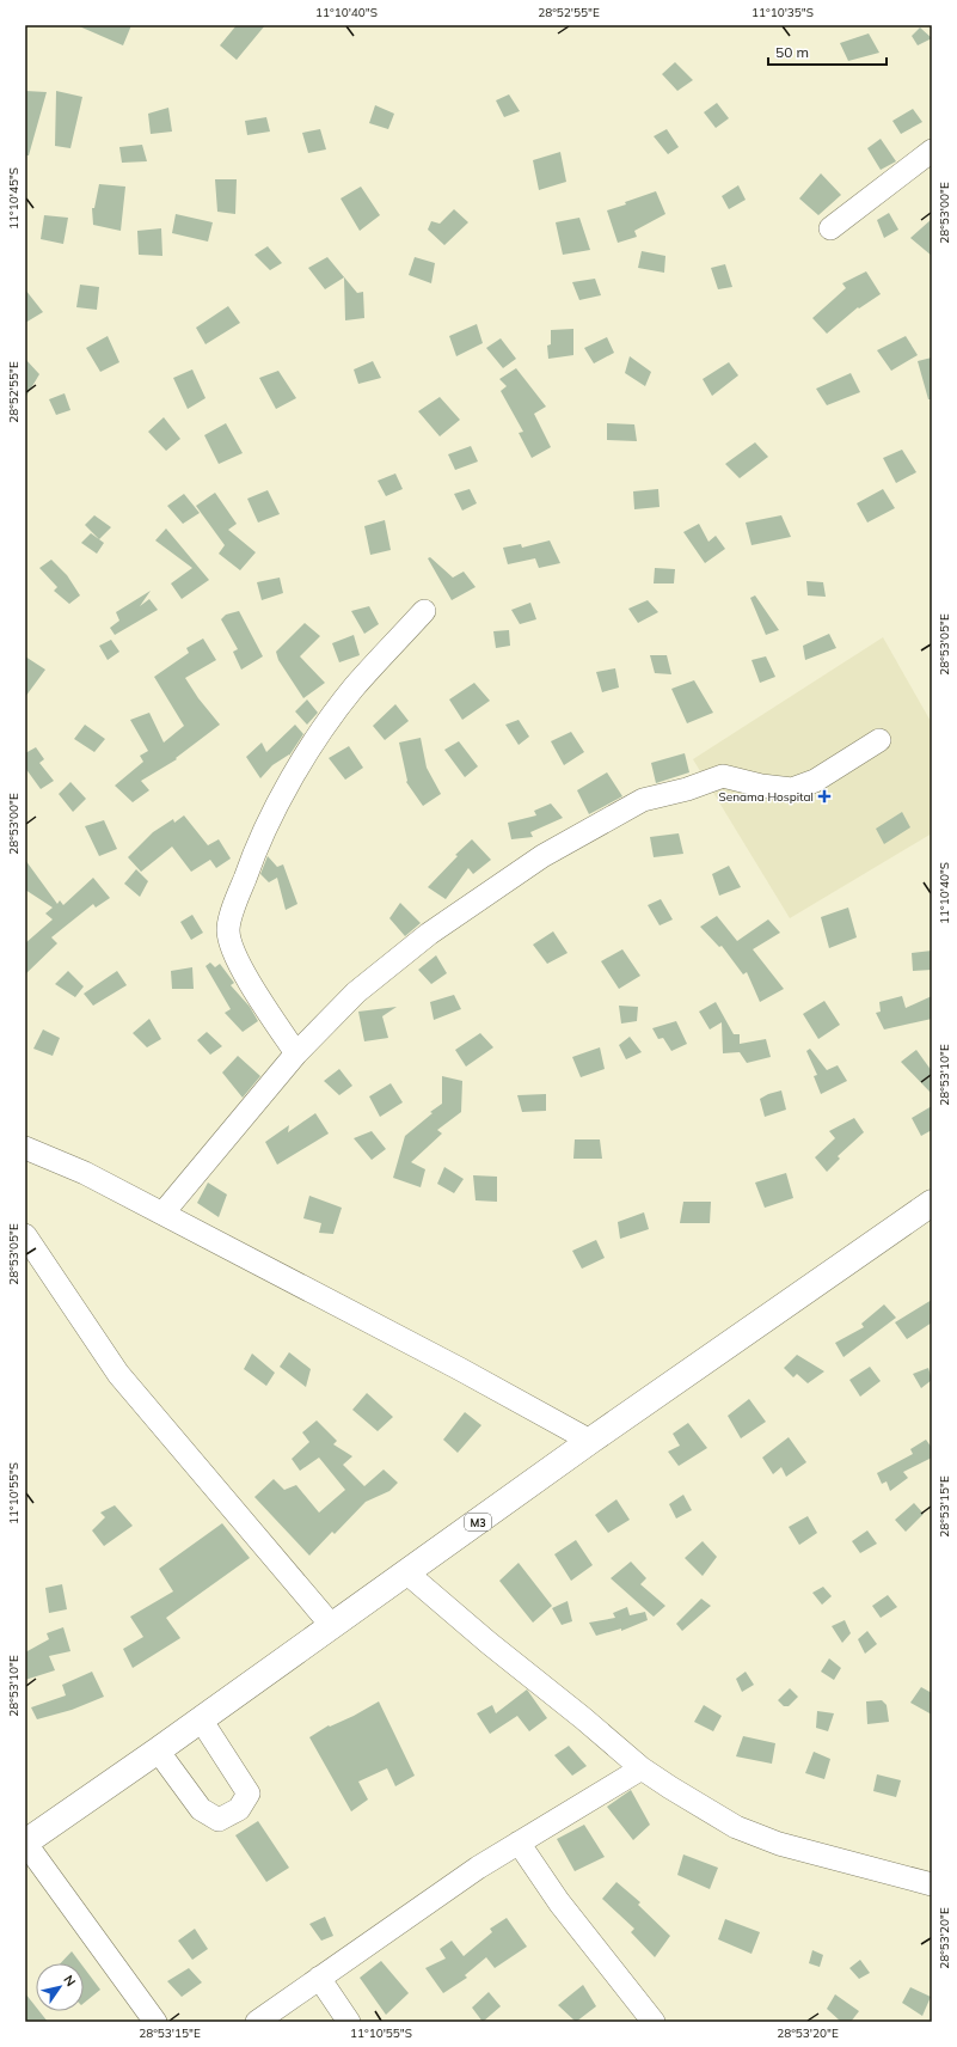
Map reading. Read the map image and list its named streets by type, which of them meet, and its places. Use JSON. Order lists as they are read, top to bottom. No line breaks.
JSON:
{"streets":{"main road":["M3"]},"places":{"health":["Senama Hospital"]},"scale_bar":"50 m","north":"top right","coordinates":["11°10'40\"S","28°52'55\"E","11°10'35\"S","11°10'45\"S","28°53'00\"E","28°53'05\"E","28°53'10\"E","11°10'55\"S","28°53'15\"E","28°53'20\"E"]}
